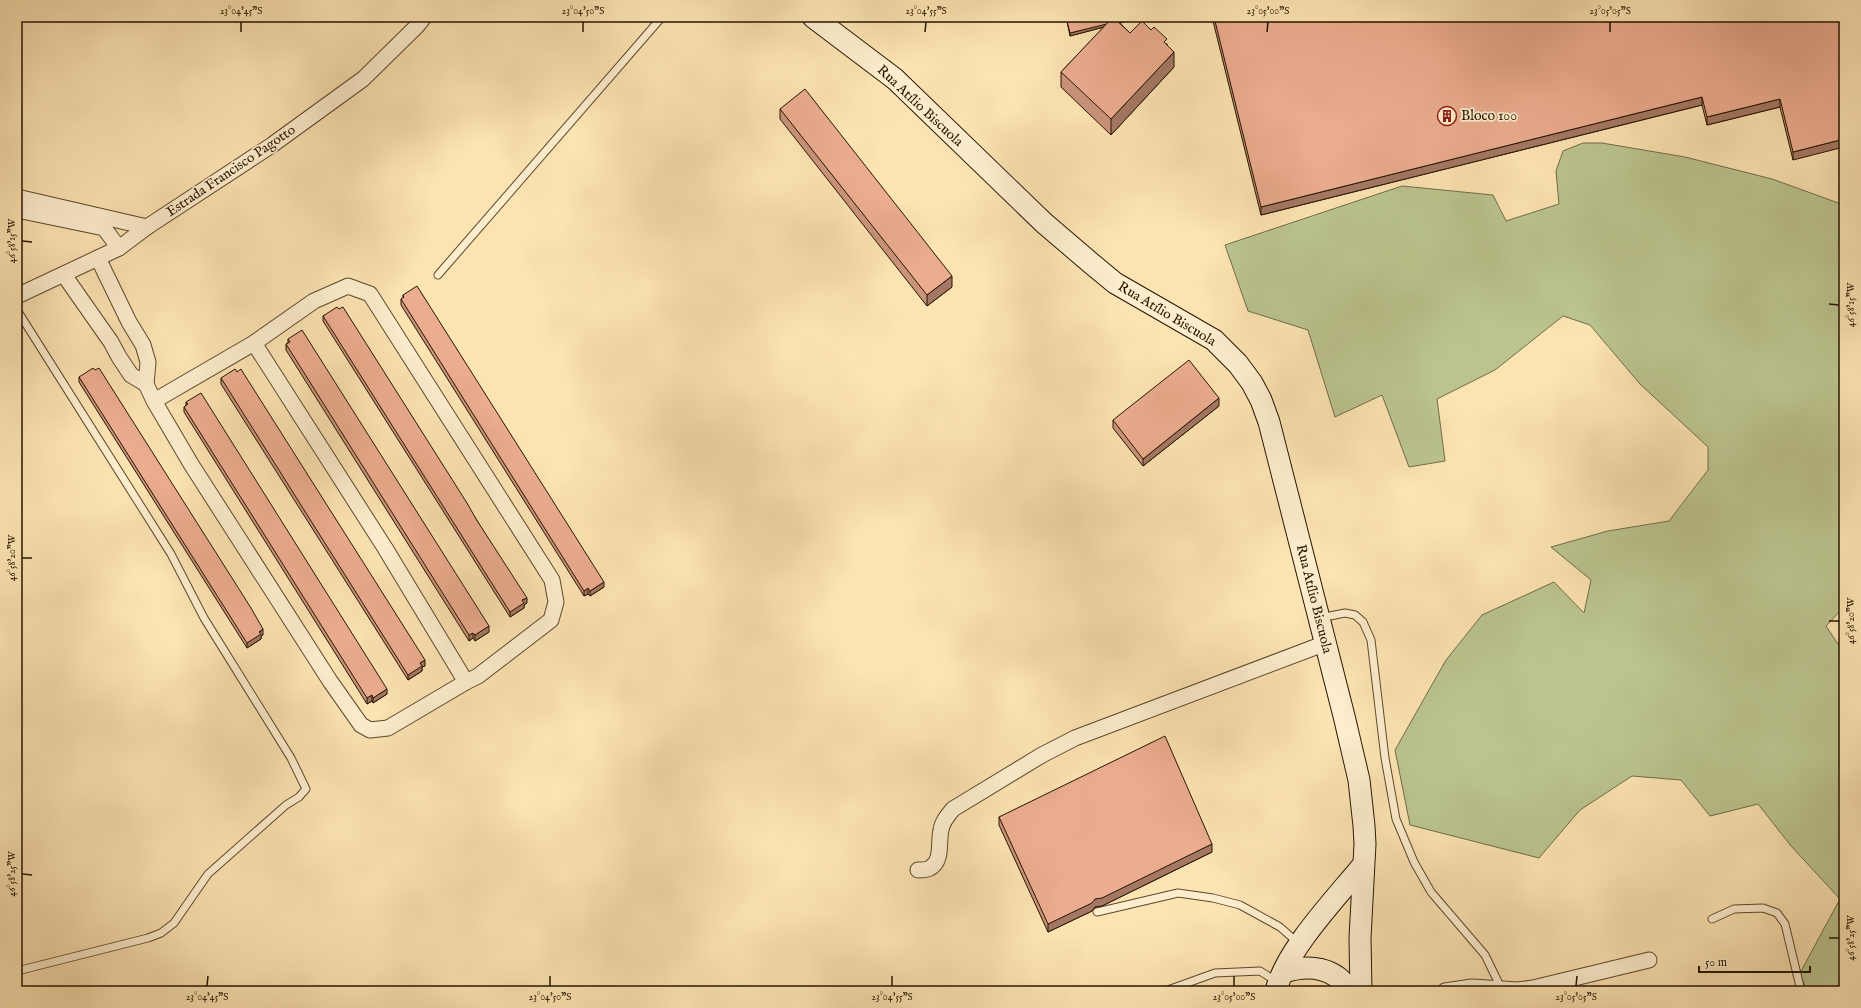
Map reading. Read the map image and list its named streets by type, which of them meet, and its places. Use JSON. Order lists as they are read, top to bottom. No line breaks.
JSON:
{"streets":{"street":["Rua Atílio Biscuola","Estrada Francisco Pagotto"]},"places":{"building":["Bloco 100"]},"scale_bar":"50 m","coordinates":["23°04'45\"S","23°04'50\"S","23°04'55\"S","23°05'00\"S","23°05'05\"S","46°58'15\"W","46°58'20\"W","46°58'25\"W"]}
